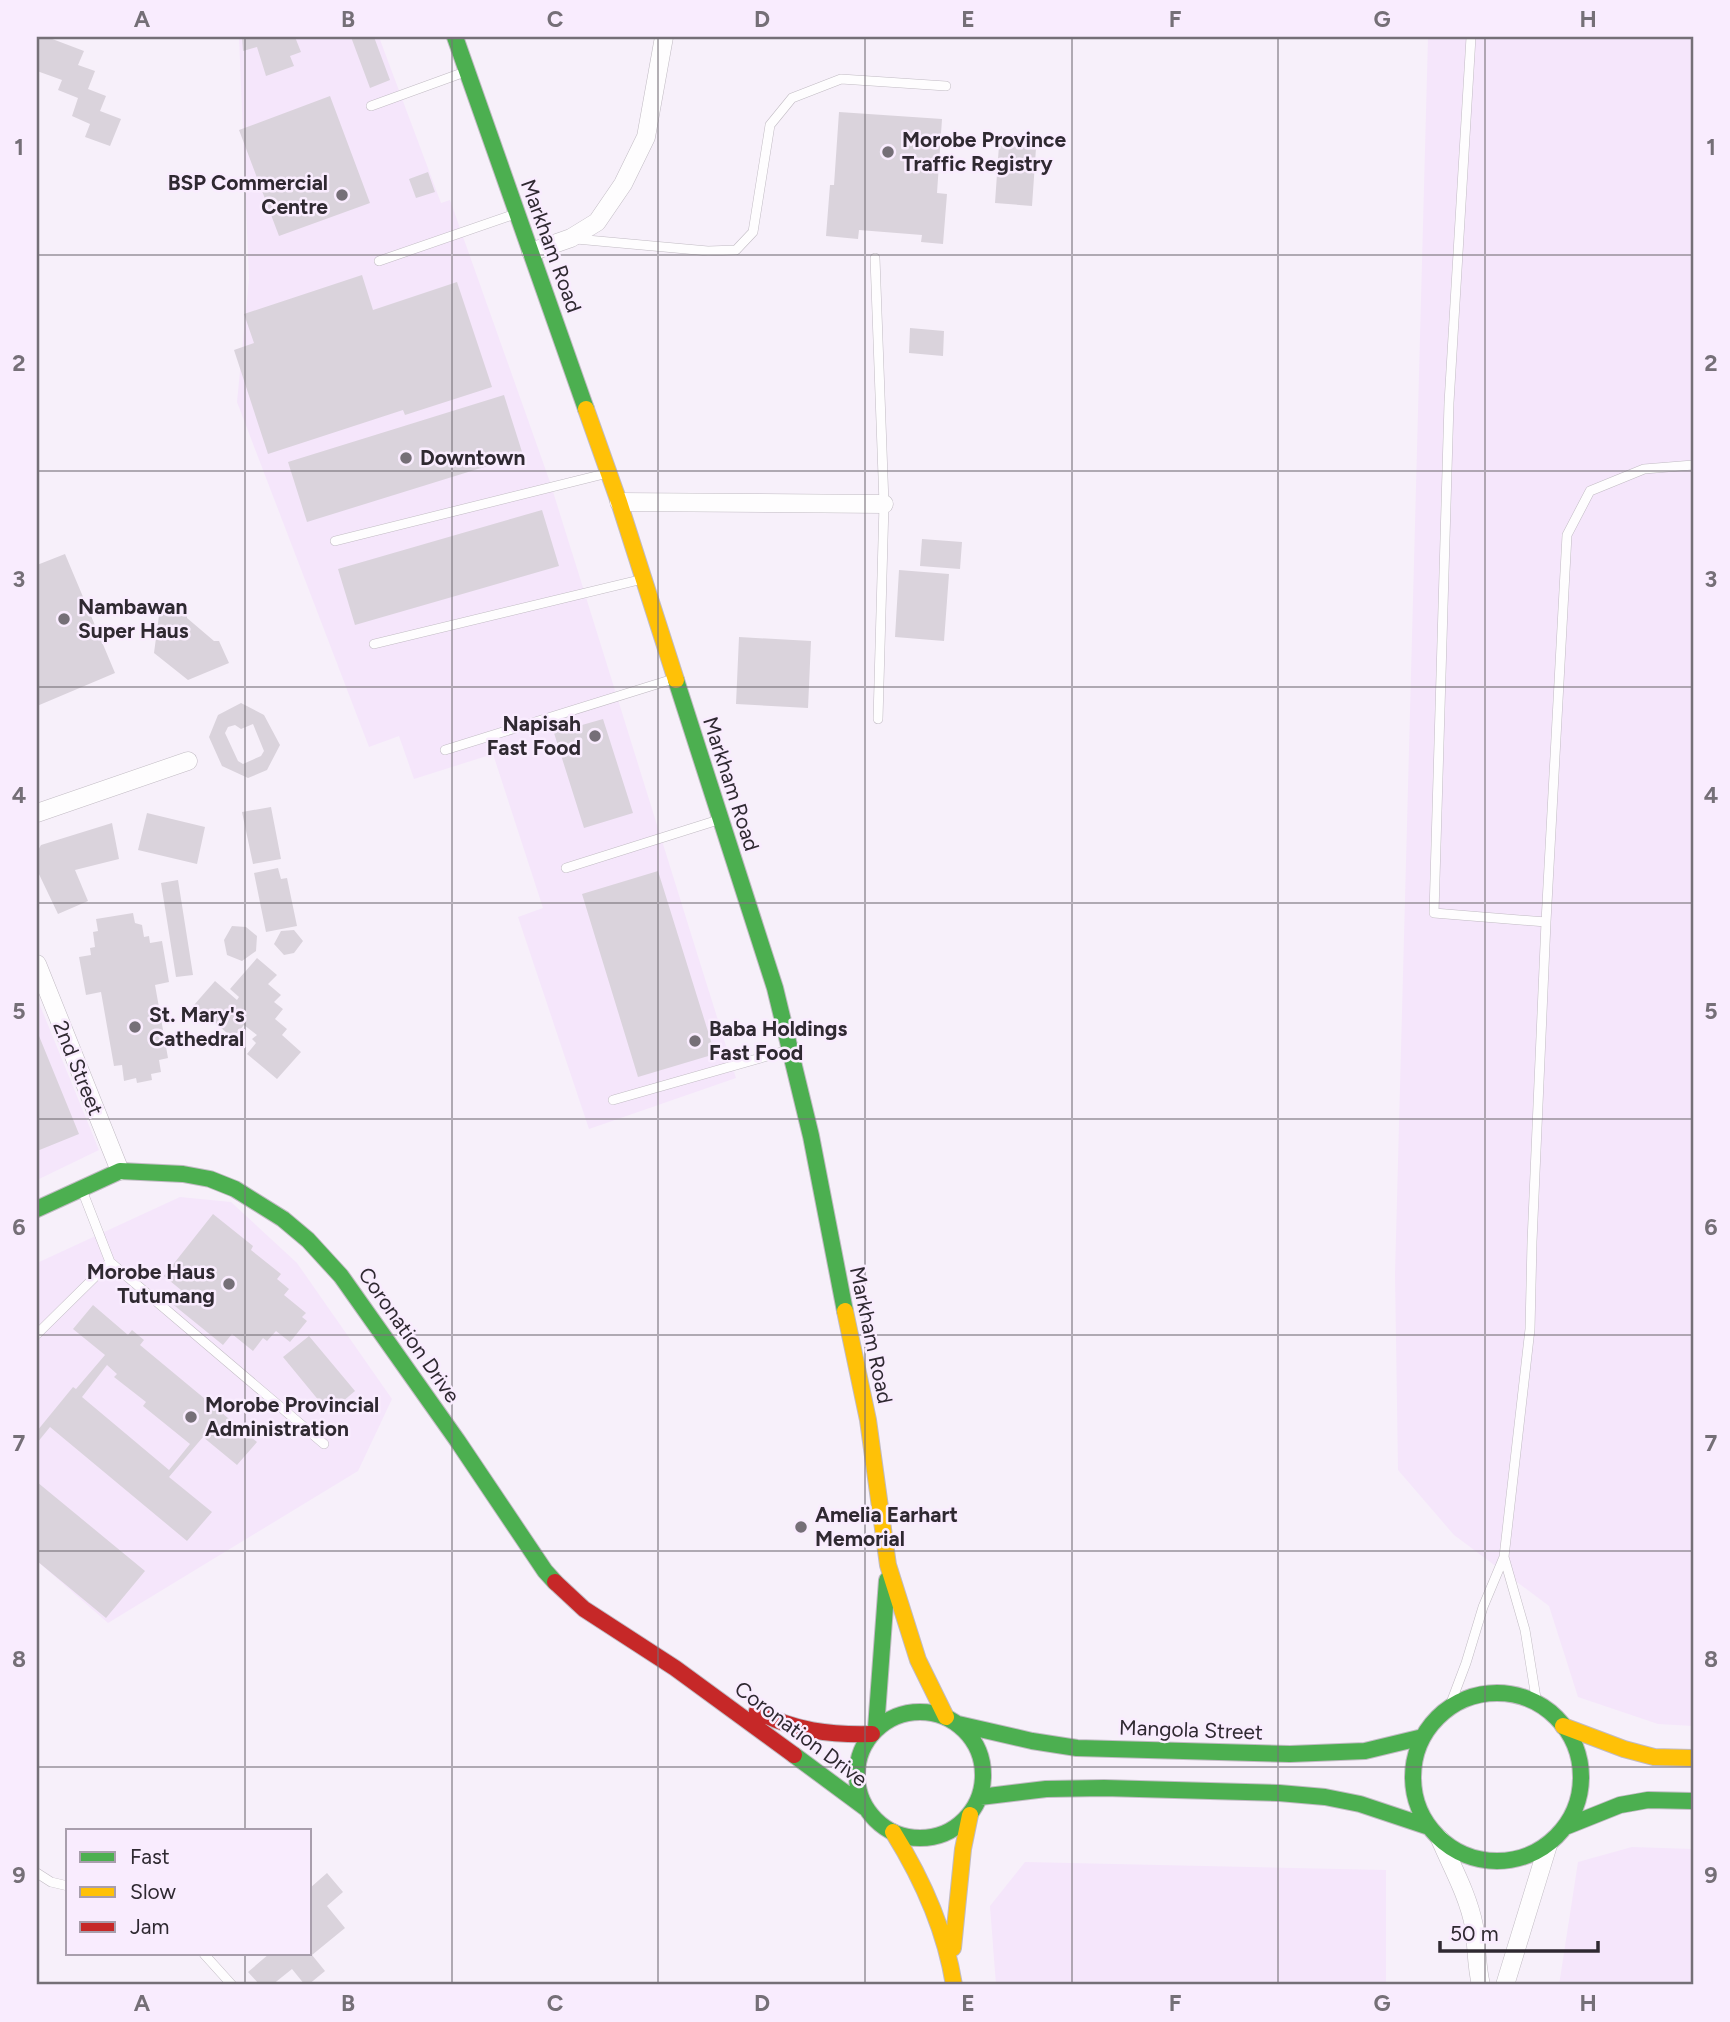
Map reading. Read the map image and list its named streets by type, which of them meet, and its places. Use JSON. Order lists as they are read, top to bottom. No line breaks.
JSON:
{"streets":{"main road":["Markham Road","Coronation Drive","Mangola Street"],"street":["2nd Street"]},"crossings":[["Markham Road","Coronation Drive"],["Markham Road","Mangola Street"],["2nd Street","Coronation Drive"],["Coronation Drive","Mangola Street"]],"places":["Morobe Province Traffic Registry","BSP Commercial Centre","Downtown","Nambawan Super Haus","Napisah Fast Food","St. Mary's Cathedral","Baba Holdings Fast Food","Morobe Haus Tutumang","Morobe Provincial Administration","Amelia Earhart Memorial"],"legend":["Fast","Slow","Jam"],"scale_bar":"50 m","grid":{"columns":["A","B","C","D","E","F","G","H"],"rows":["1","2","3","4","5","6","7","8","9"]}}
